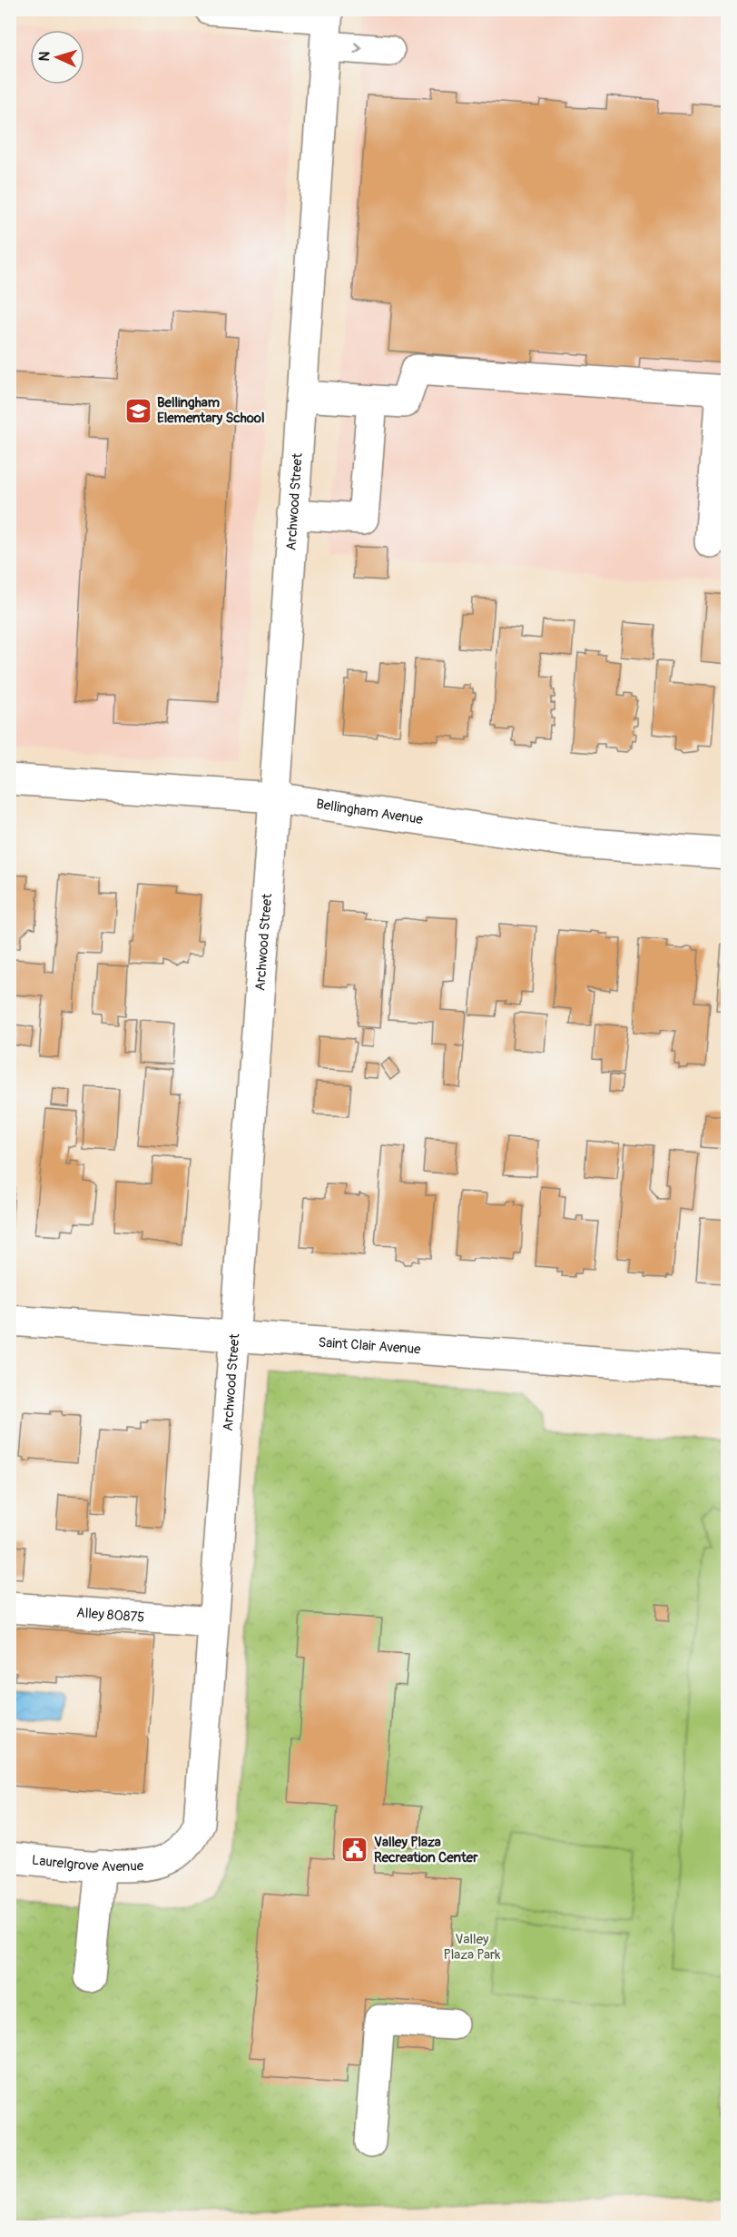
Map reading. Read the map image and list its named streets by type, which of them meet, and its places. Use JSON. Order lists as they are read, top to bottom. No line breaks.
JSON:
{"streets":{"street":["Archwood Street","Bellingham Avenue","Saint Clair Avenue","Alley 80875","Laurelgrove Avenue"]},"crossings":[["Archwood Street","Bellingham Avenue"],["Archwood Street","Saint Clair Avenue"],["Archwood Street","Alley 80875"],["Archwood Street","Laurelgrove Avenue"]],"parks":["Valley Plaza Park"],"places":{"school or university":["Bellingham Elementary School"],"public building":["Valley Plaza Recreation Center"]},"north":"left"}
